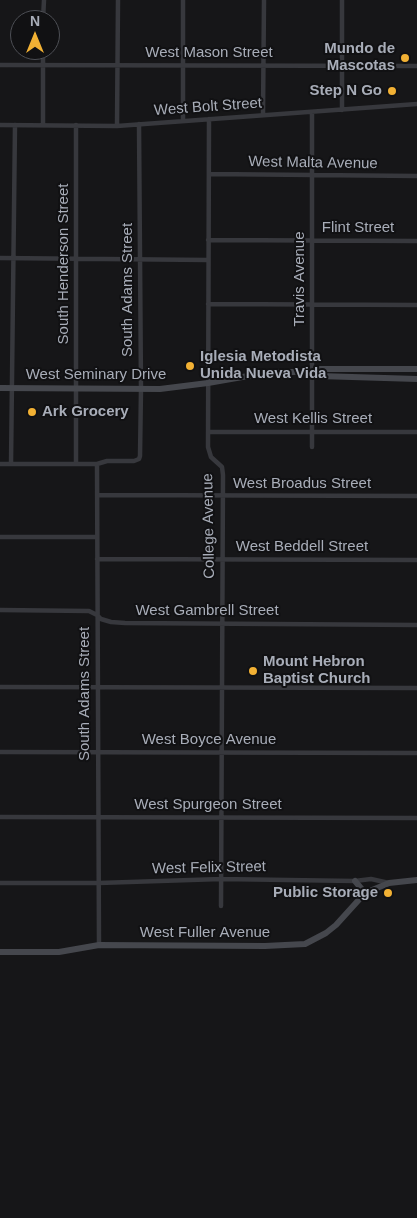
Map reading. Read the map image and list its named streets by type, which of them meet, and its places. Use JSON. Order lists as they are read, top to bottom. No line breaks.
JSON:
{"streets":{"main road":["West Seminary Drive","West Felix Street","West Fuller Avenue"],"street":["West Mason Street","West Bolt Street","West Malta Avenue","Flint Street","South Henderson Street","Travis Avenue","South Adams Street","West Kellis Street","West Broadus Street","College Avenue","West Beddell Street","West Gambrell Street","West Boyce Avenue","West Spurgeon Street"]},"crossings":[["West Bolt Street","South Henderson Street"],["West Bolt Street","Travis Avenue"],["West Bolt Street","South Adams Street"],["West Bolt Street","College Avenue"],["West Malta Avenue","Travis Avenue"],["West Malta Avenue","College Avenue"],["Flint Street","Travis Avenue"],["Flint Street","College Avenue"],["South Henderson Street","West Seminary Drive"],["Travis Avenue","West Seminary Drive"],["Travis Avenue","West Kellis Street"],["South Adams Street","West Seminary Drive"],["South Adams Street","West Broadus Street"],["South Adams Street","West Beddell Street"],["South Adams Street","West Gambrell Street"],["South Adams Street","West Boyce Avenue"],["South Adams Street","West Spurgeon Street"],["South Adams Street","West Felix Street"],["South Adams Street","West Fuller Avenue"],["West Seminary Drive","College Avenue"],["West Kellis Street","College Avenue"],["West Broadus Street","College Avenue"],["College Avenue","West Beddell Street"],["College Avenue","West Gambrell Street"],["College Avenue","West Boyce Avenue"],["College Avenue","West Spurgeon Street"],["College Avenue","West Felix Street"],["West Felix Street","West Fuller Avenue"]],"places":["Mundo de Mascotas","Step N Go","Iglesia Metodista Unida Nueva Vida","Ark Grocery","Mount Hebron Baptist Church","Public Storage"],"north":"top"}
